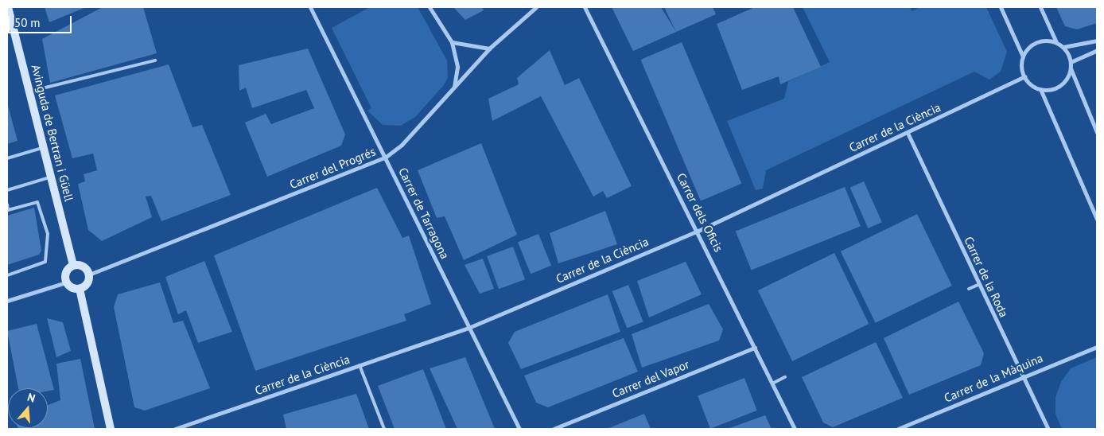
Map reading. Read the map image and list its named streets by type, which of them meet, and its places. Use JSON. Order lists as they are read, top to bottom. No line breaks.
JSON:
{"streets":{"street":["Carrer de la Ciència","Avinguda de Bertran i Güell","Carrer del Progrés","Carrer dels Oficis","Carrer de Tarragona","Carrer de la Roda","Carrer de la Màquina","Carrer del Vapor"]},"crossings":[["Carrer de la Ciència","Carrer dels Oficis"],["Carrer de la Ciència","Carrer de Tarragona"],["Carrer de la Ciència","Carrer de la Roda"],["Avinguda de Bertran i Güell","Carrer del Progrés"],["Carrer del Progrés","Carrer de Tarragona"],["Carrer dels Oficis","Carrer del Vapor"],["Carrer de la Roda","Carrer de la Màquina"]],"scale_bar":"50 m","north":"top"}
